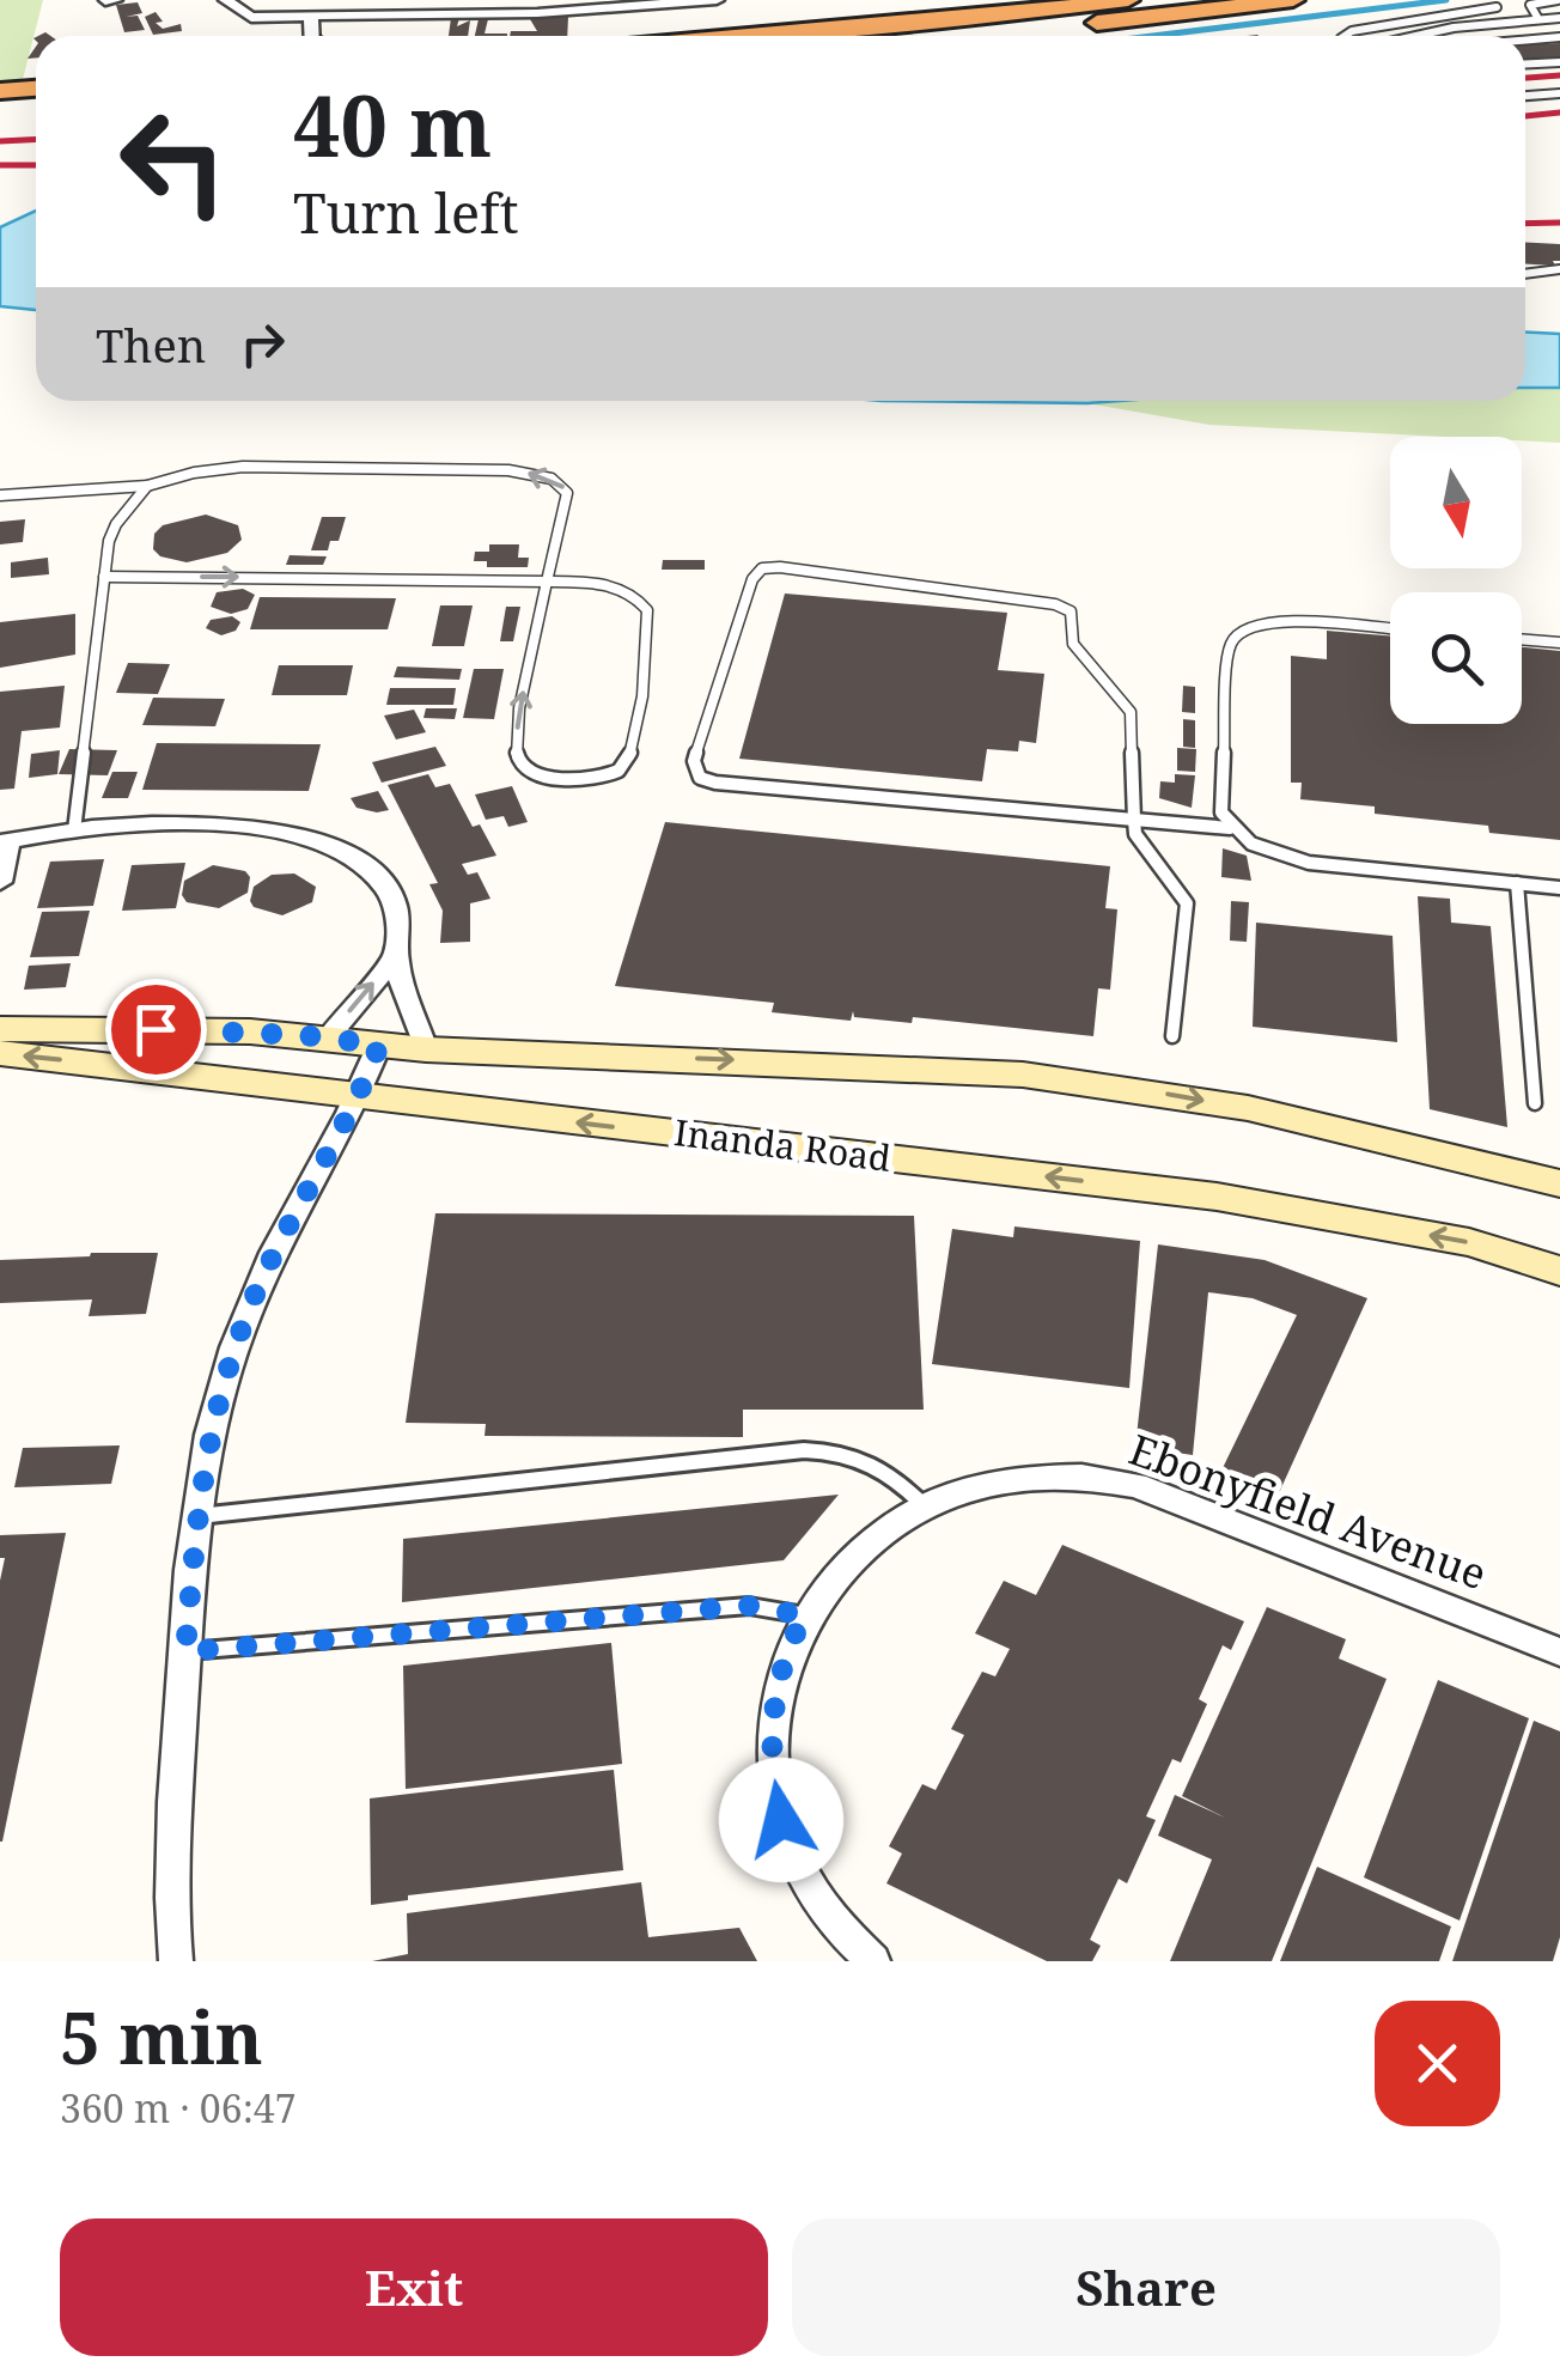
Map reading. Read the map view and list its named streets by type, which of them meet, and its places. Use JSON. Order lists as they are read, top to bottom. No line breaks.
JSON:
{"streets":{"main road":["Inanda Road"],"street":["Ebonyfield Avenue"]},"north":"bottom","page":{"turn":["40 m","Turn left"],"then":"Then","heading":["5 min","360 m · 06:47"],"buttons":["Exit","Share"]}}
